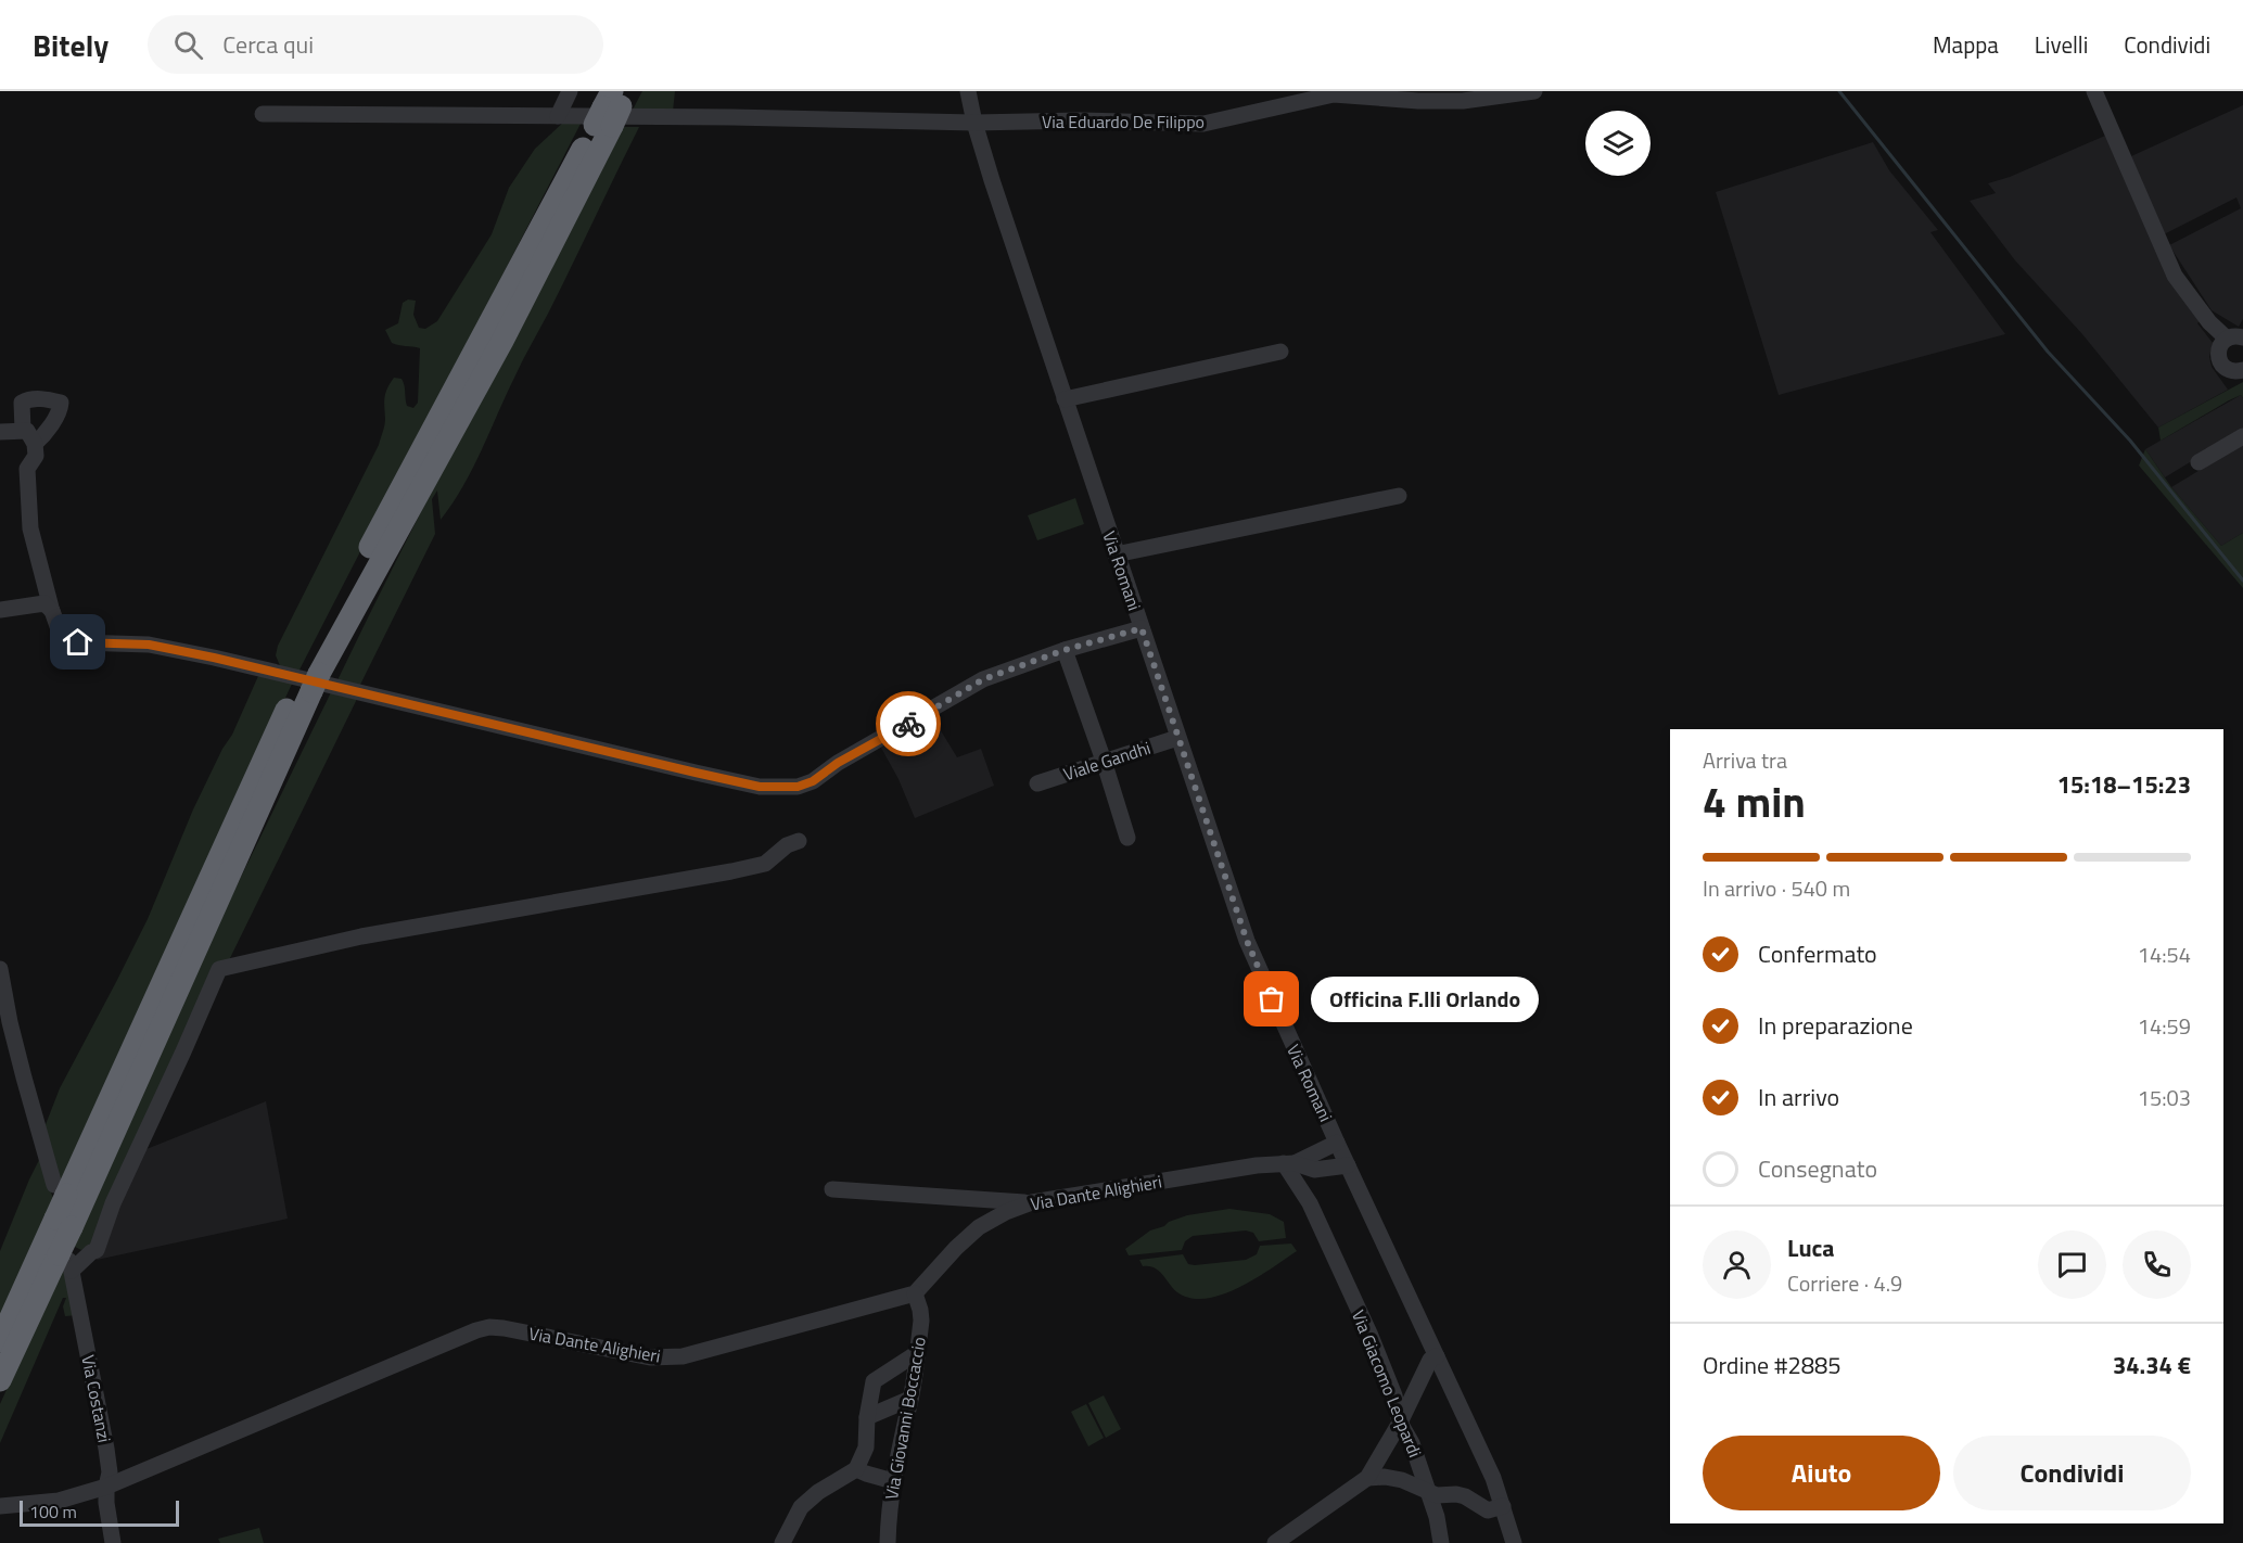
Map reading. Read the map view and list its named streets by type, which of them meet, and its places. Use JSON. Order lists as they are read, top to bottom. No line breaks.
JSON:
{"streets":{"street":["Via Eduardo De Filippo","Via Romani","Viale Gandhi","Via Dante Alighieri","Via Giacomo Leopardi","Via Costanzi","Via Giovanni Boccaccio"]},"crossings":[["Via Eduardo De Filippo","Via Romani"],["Via Romani","Viale Gandhi"],["Via Romani","Via Dante Alighieri"],["Via Dante Alighieri","Via Giacomo Leopardi"],["Via Dante Alighieri","Via Costanzi"],["Via Dante Alighieri","Via Giovanni Boccaccio"]],"places":["Officina F.lli Orlando"],"scale_bar":"100 m","page":{"header":"Bitely","search":"Cerca qui","nav":["Mappa","Livelli","Condividi"],"heading":["4 min","Arriva tra","15:18–15:23"],"panel":["Luca","Corriere · 4.9","Ordine #2885","34.34 €"],"bar":"In arrivo · 540 m","list":[["Confermato","14:54"],["In preparazione","14:59"],["In arrivo","15:03"],"Consegnato"],"bubble":"Officina F.lli Orlando","buttons":["Aiuto","Condividi"],"scale":"100 m"}}
